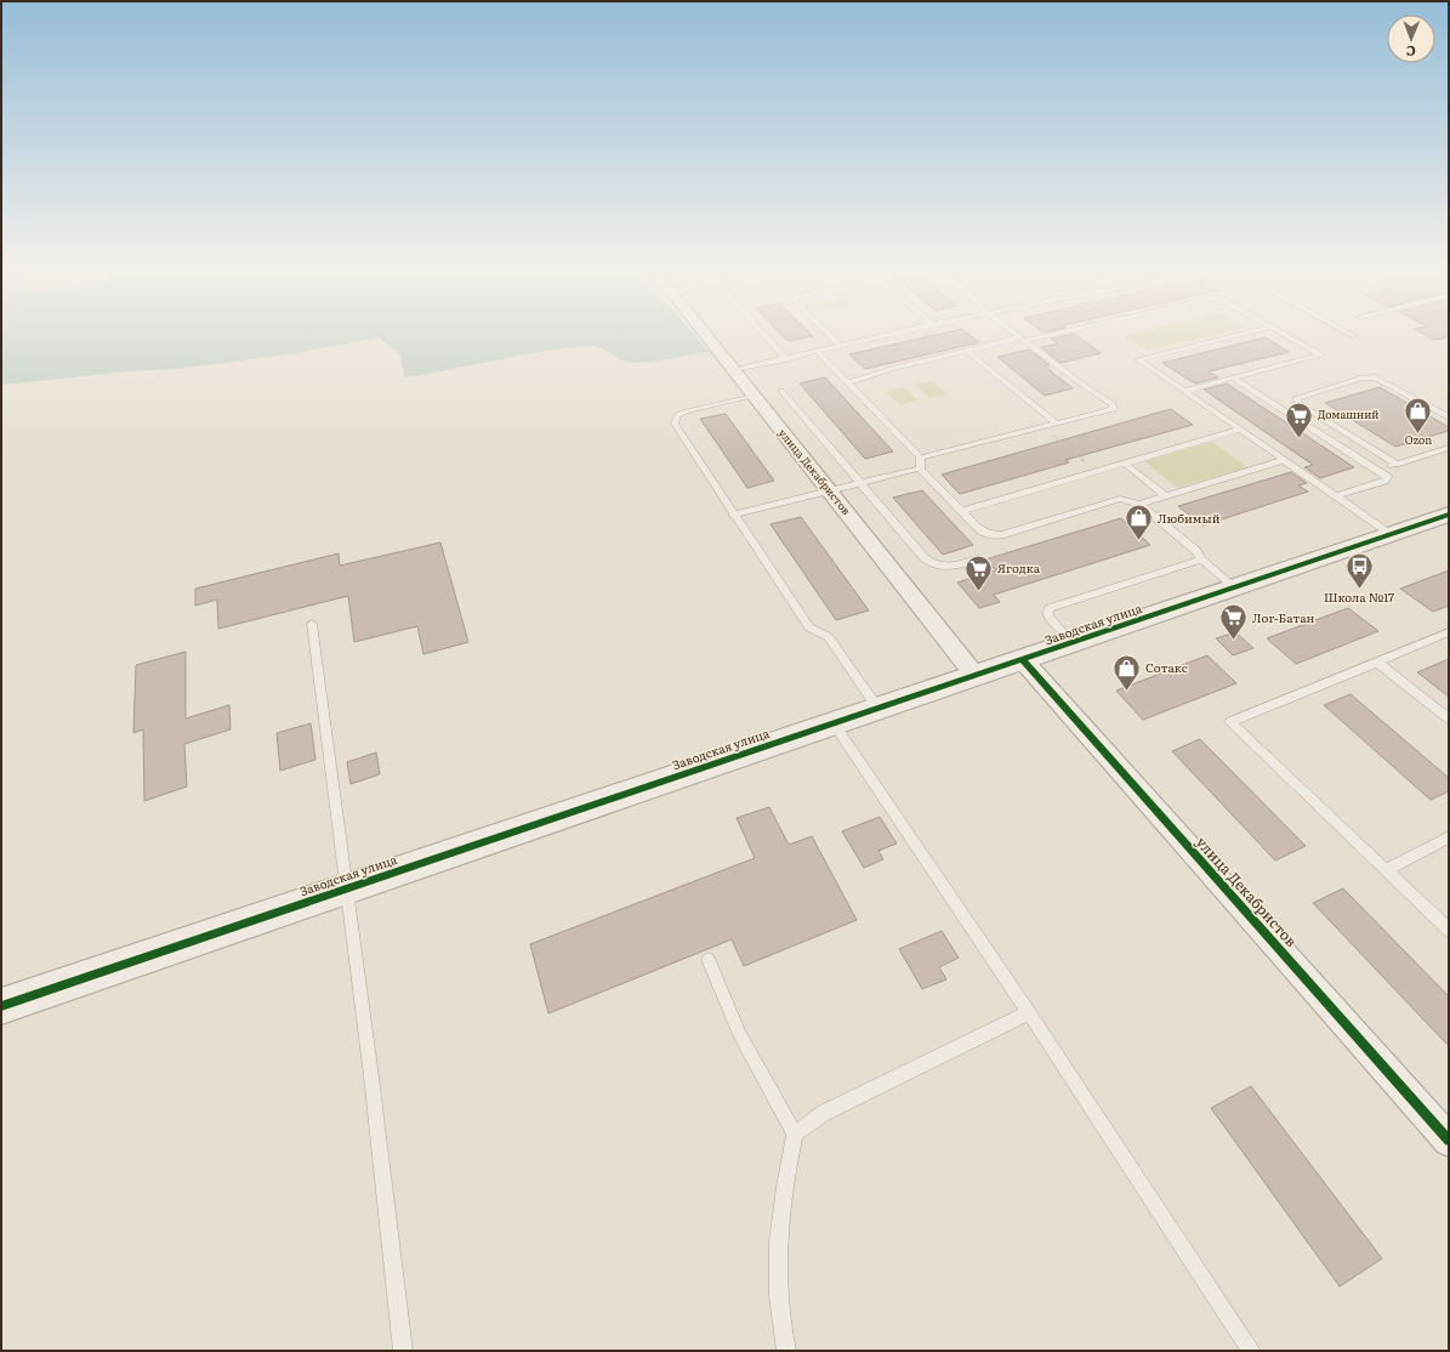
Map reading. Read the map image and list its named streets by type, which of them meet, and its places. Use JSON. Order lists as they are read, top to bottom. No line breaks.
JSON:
{"streets":{"street":["улица Декабристов","Заводская улица"]},"crossings":[["улица Декабристов","Заводская улица"]],"places":{"shop":["Ozon","Любимый","Сотакс"],"supermarket":["Домашний","Ягодка","Лог-Батан"],"bus stop":["Школа №17"]},"north":"bottom"}
